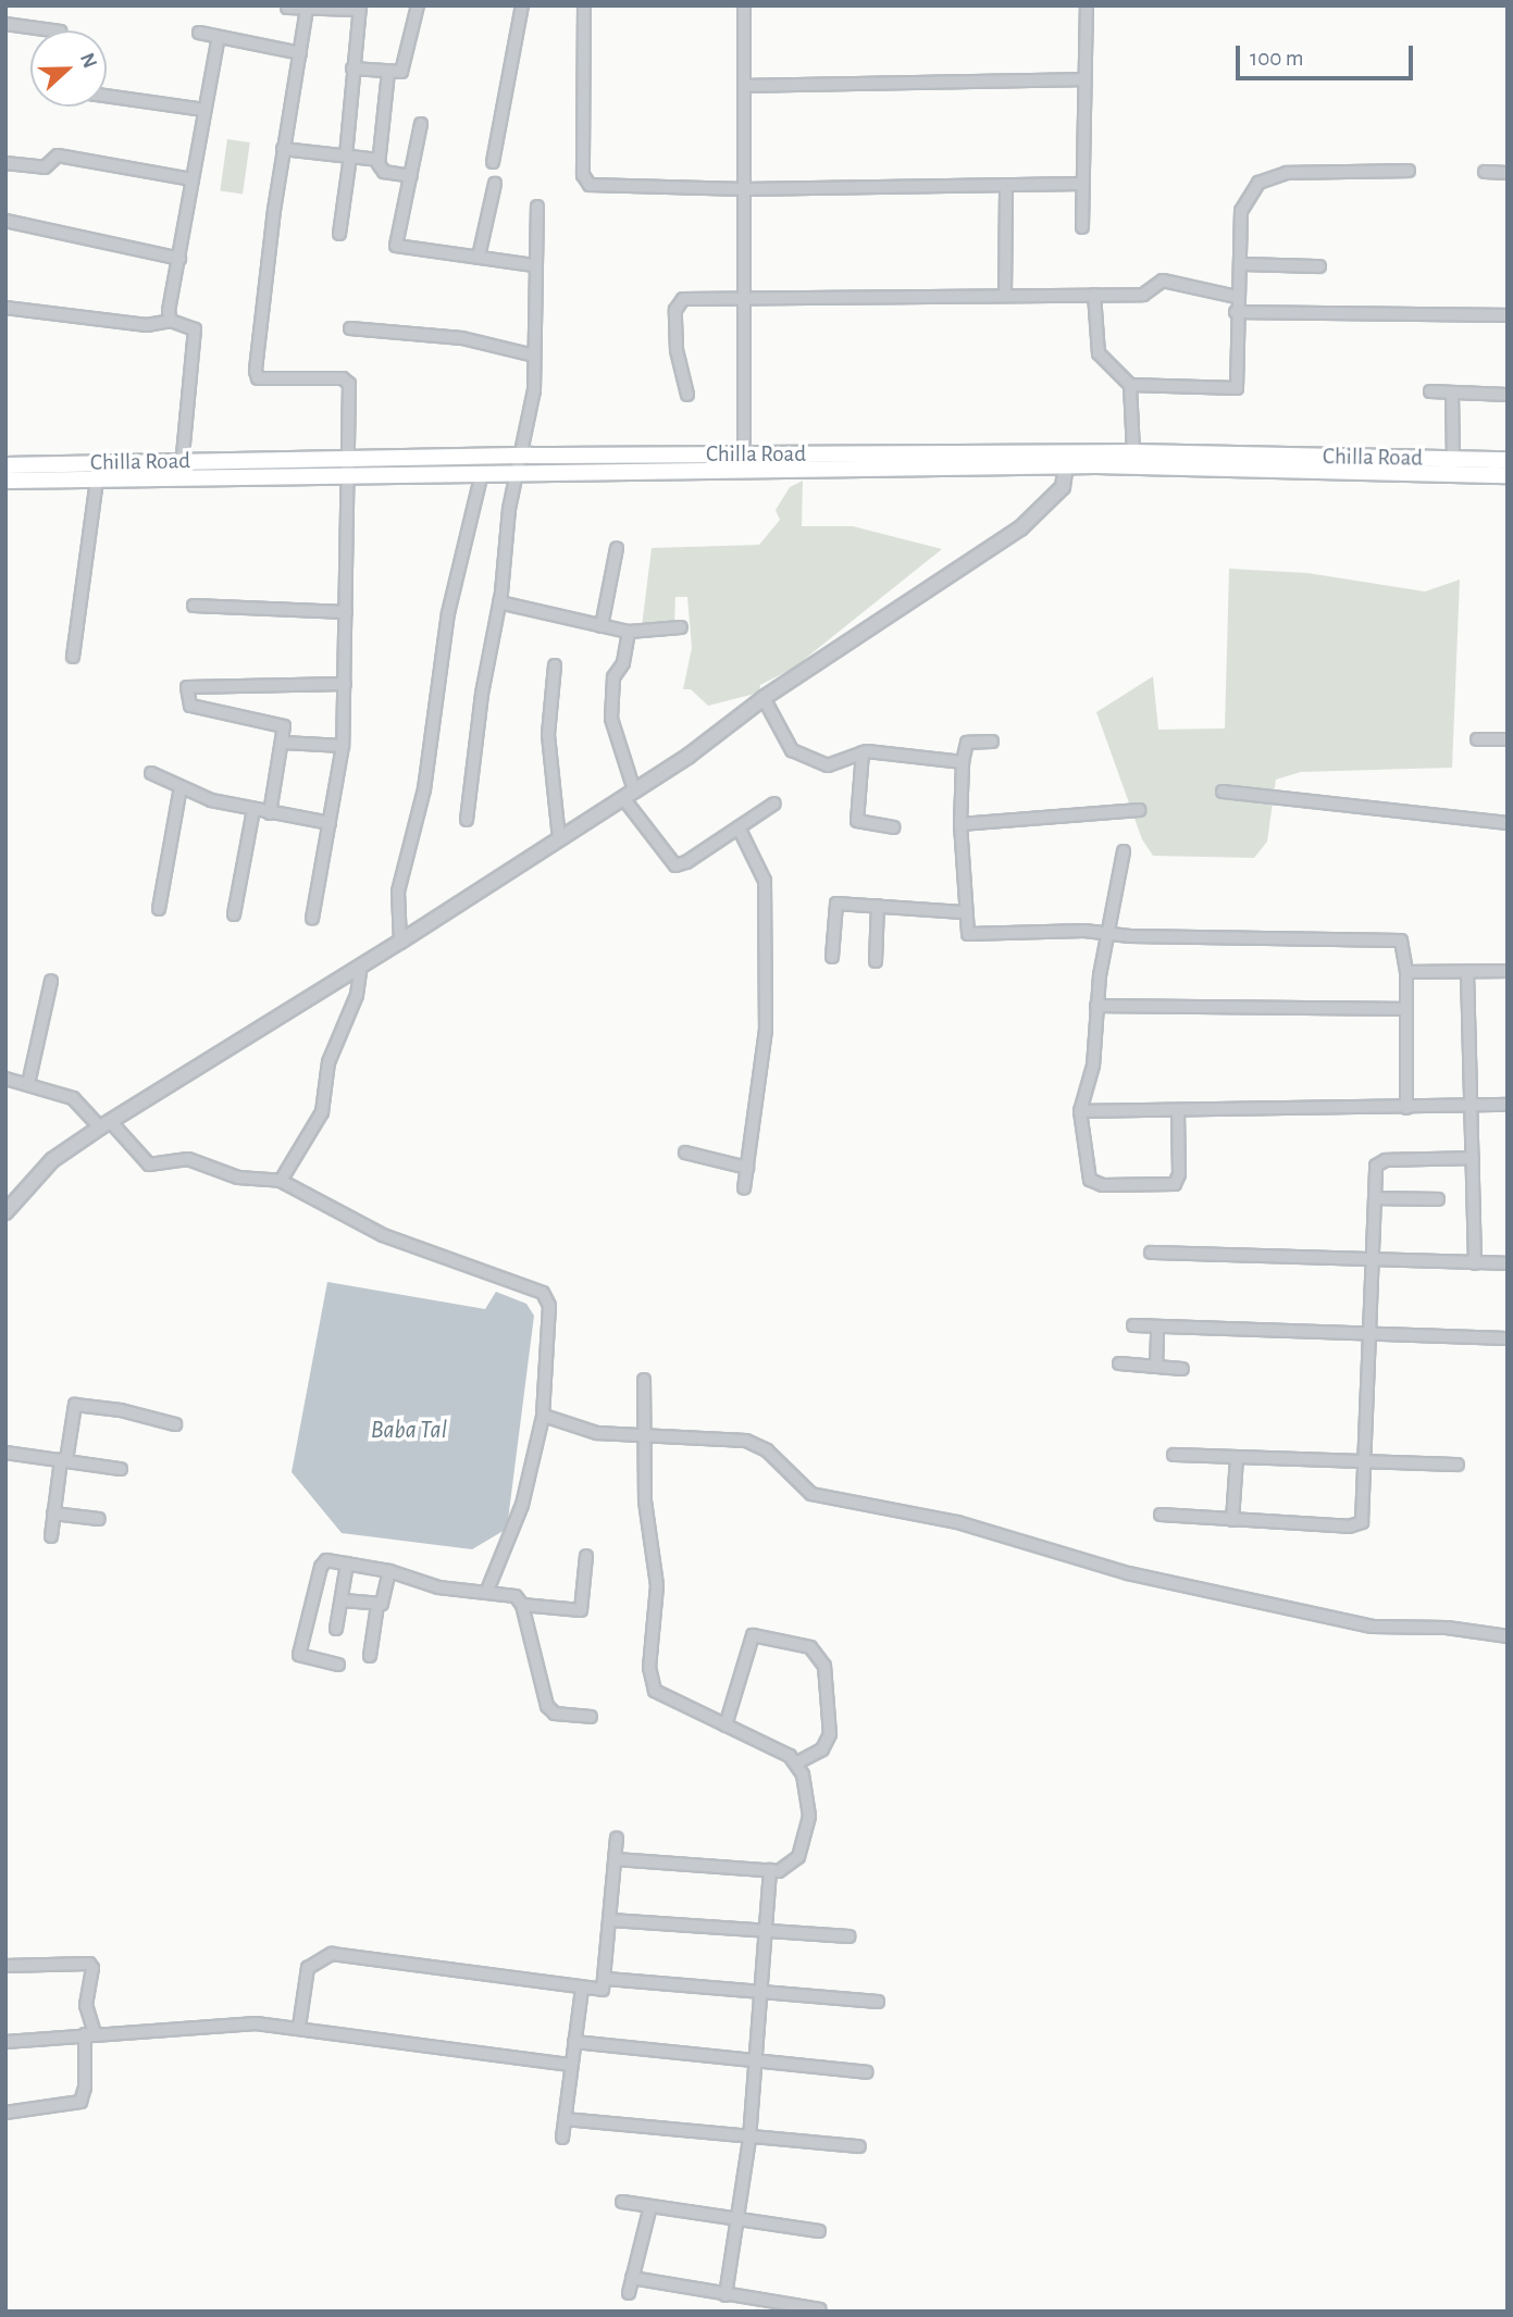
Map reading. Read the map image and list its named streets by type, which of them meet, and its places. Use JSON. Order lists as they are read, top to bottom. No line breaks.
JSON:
{"streets":{"main road":["Chilla Road"]},"water":["Baba Tal"],"scale_bar":"100 m","north":"right"}
